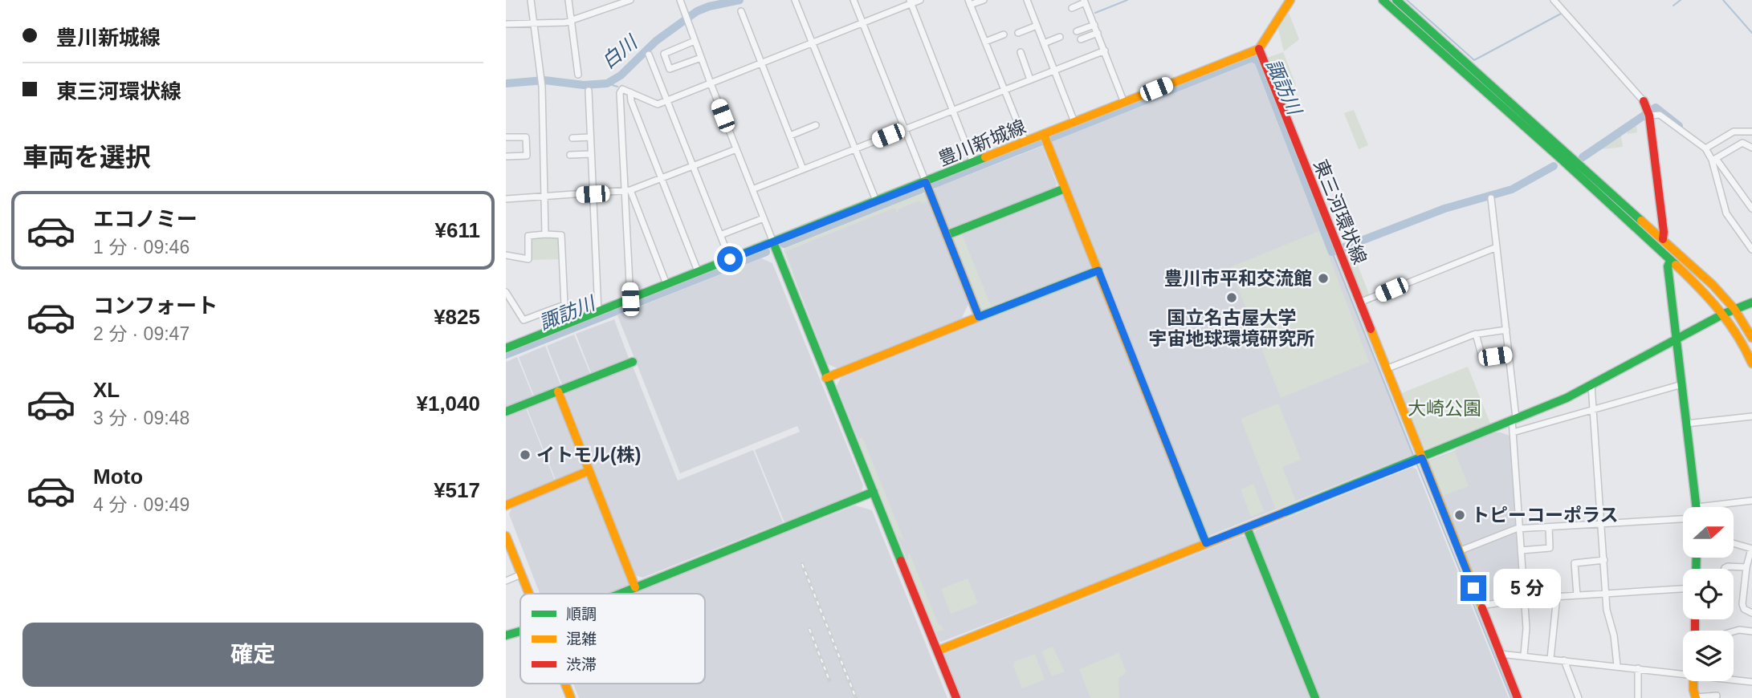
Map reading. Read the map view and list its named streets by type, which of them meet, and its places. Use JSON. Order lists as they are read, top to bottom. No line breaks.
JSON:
{"streets":{"street":["豊川新城線","東三河環状線"]},"crossings":[["豊川新城線","東三河環状線"]],"water":["白川","諏訪川"],"parks":["大崎公園"],"places":["豊川市平和交流館","国立名古屋大学 宇宙地球環境研究所","イトモル(株)","トピーコーポラス"],"legend":["順調","混雑","渋滞"],"north":"right","page":{"banner":["豊川新城線","東三河環状線"],"heading":"車両を選択","list":[{"name":"エコノミー","note":"1 分 · 09:46","value":"¥611"},{"name":"コンフォート","note":"2 分 · 09:47","value":"¥825"},{"name":"XL","note":"3 分 · 09:48","value":"¥1,040"},{"name":"Moto","note":"4 分 · 09:49","value":"¥517"}],"bubble":"5 分","buttons":"確定"}}
